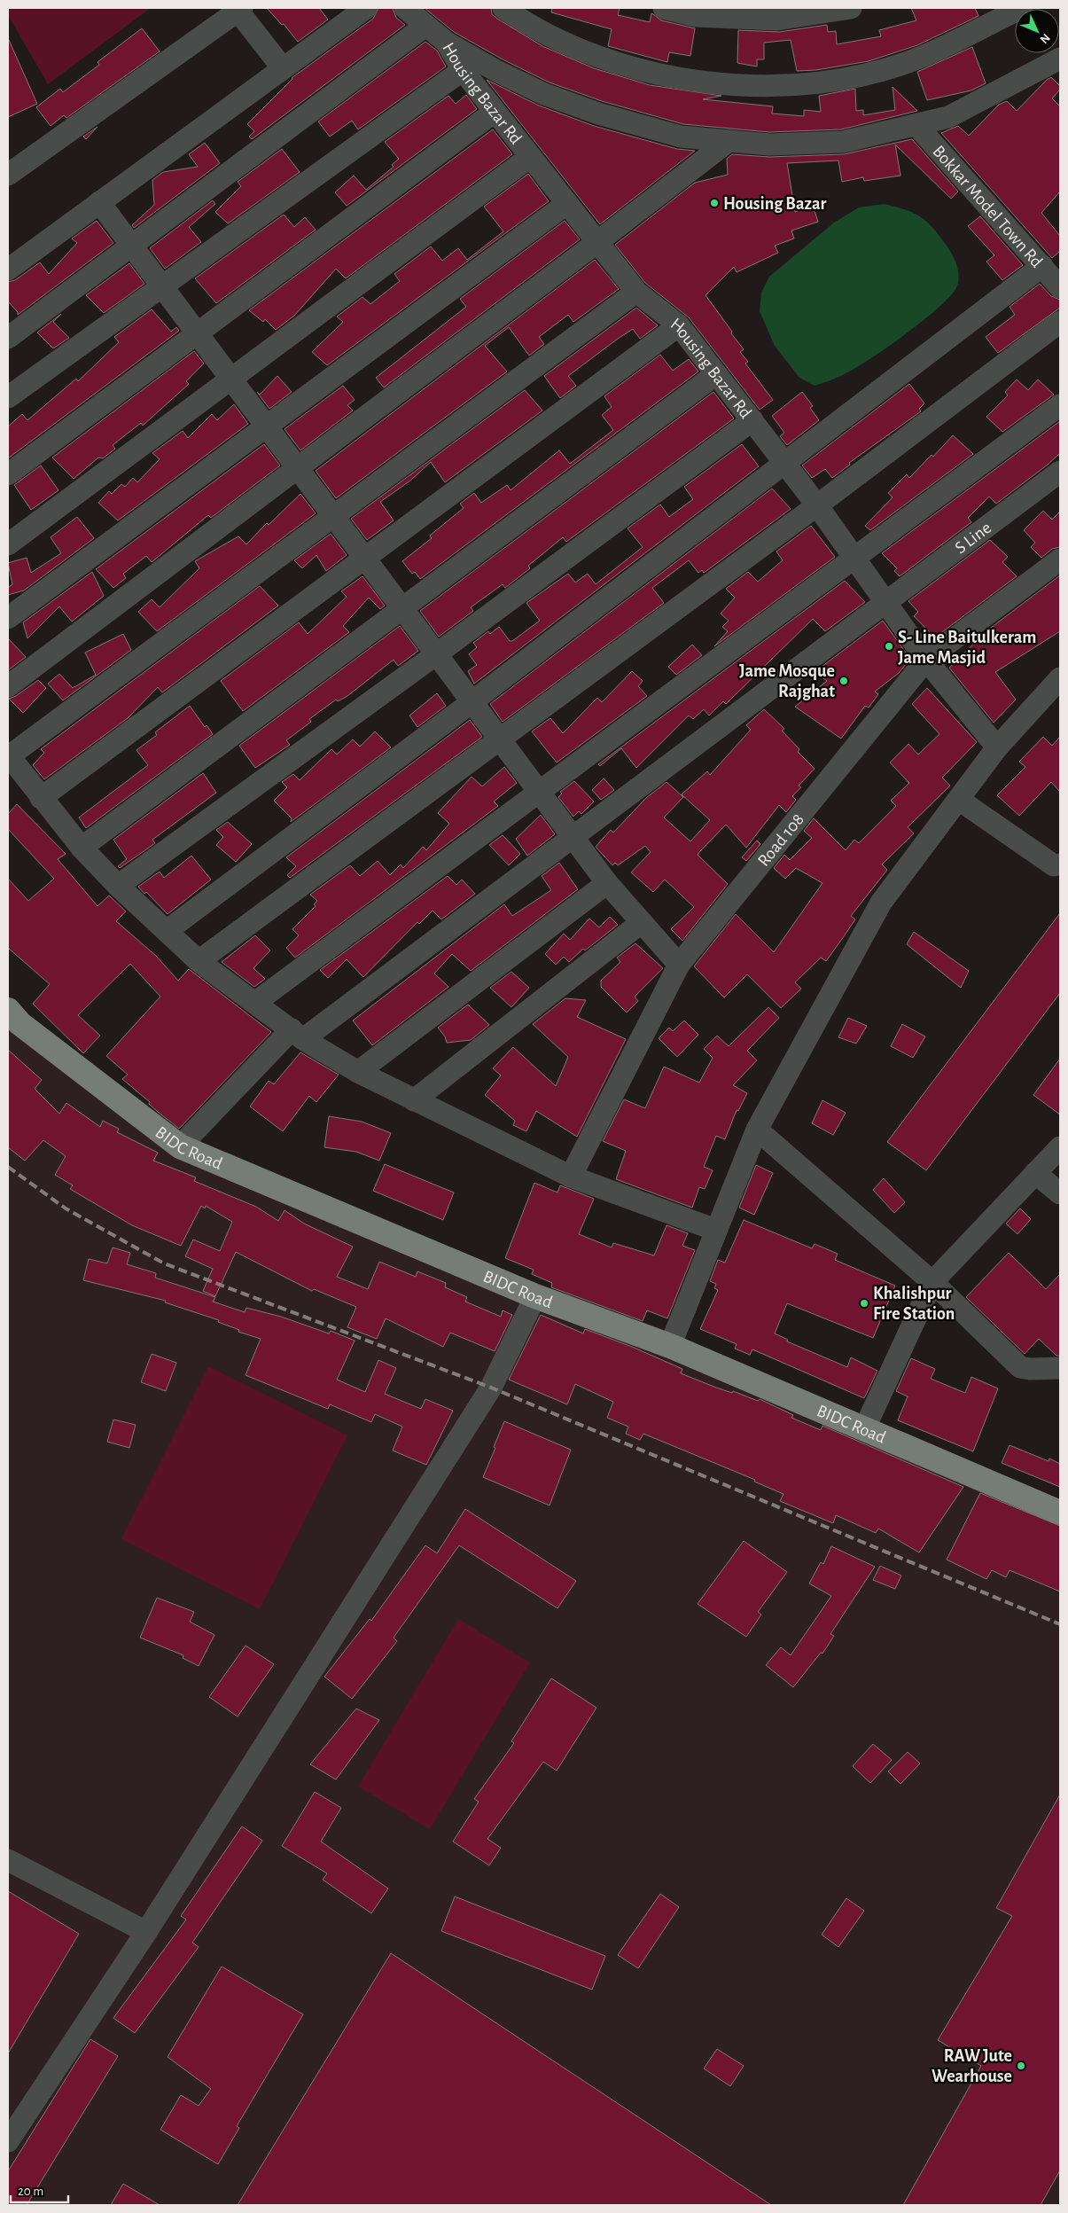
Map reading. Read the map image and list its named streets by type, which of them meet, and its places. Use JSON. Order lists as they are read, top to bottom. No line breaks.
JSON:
{"streets":{"main road":["BIDC Road"],"street":["Housing Bazar Rd","Bokkar Model Town Rd","S Line","Road 108"]},"crossings":[["Housing Bazar Rd","S Line"],["Housing Bazar Rd","Road 108"],["S Line","BIDC Road"]],"places":["Housing Bazar","S- Line Baitulkeram Jame Masjid","Jame Mosque Rajghat","Khalishpur Fire Station","RAW Jute Wearhouse"],"scale_bar":"20 m","north":"bottom right"}
